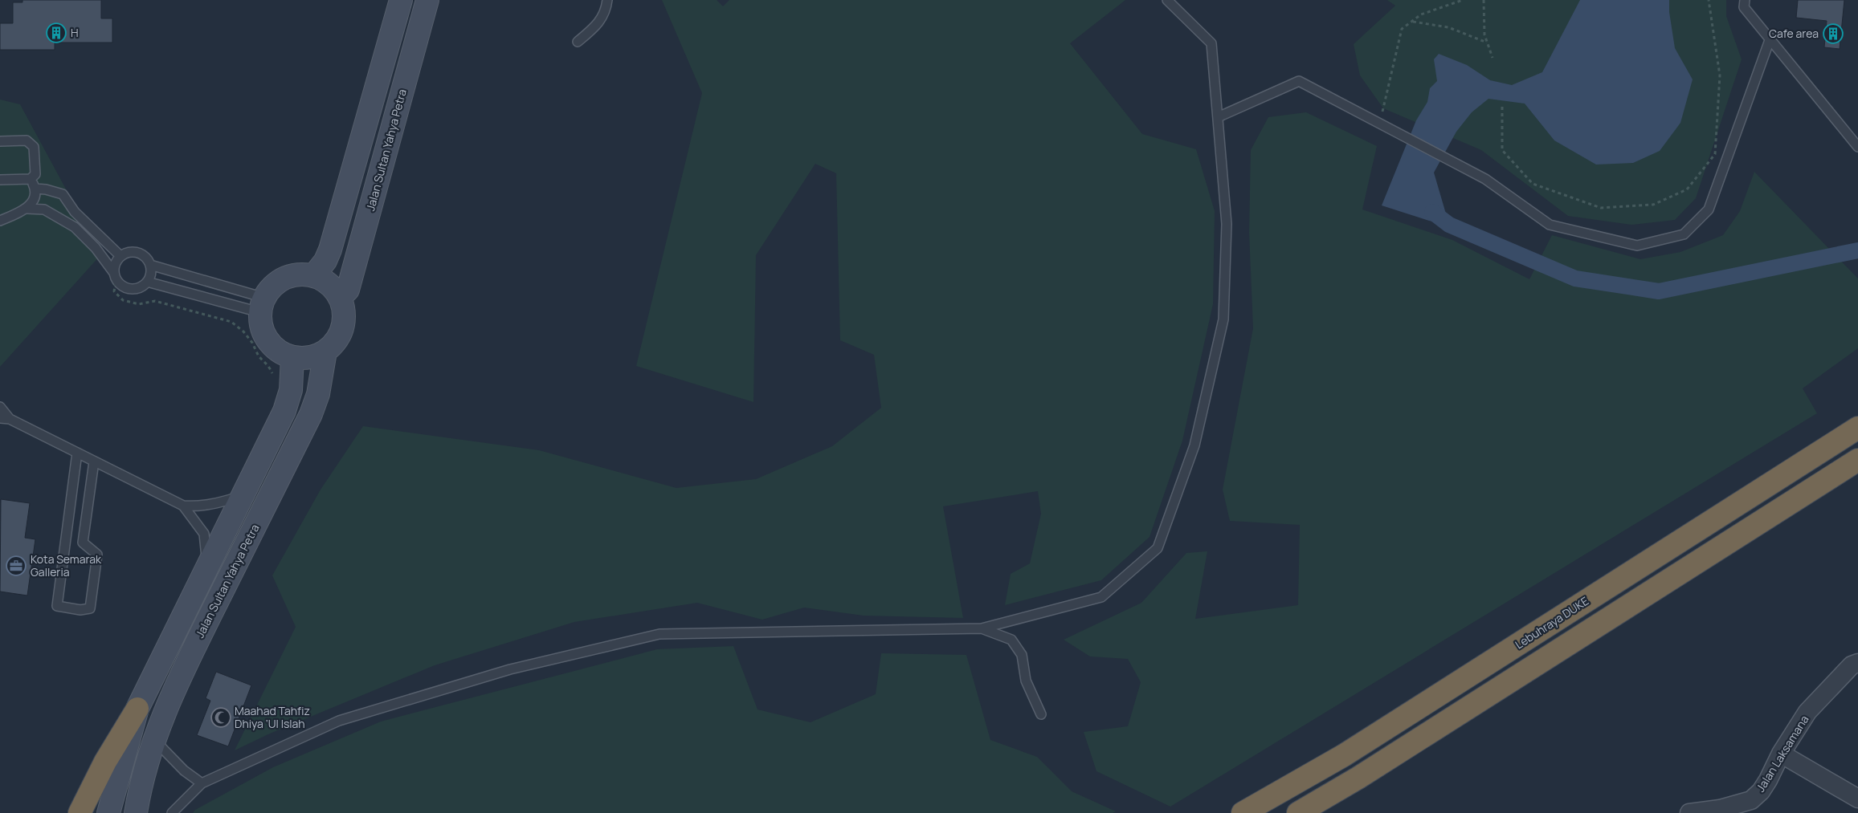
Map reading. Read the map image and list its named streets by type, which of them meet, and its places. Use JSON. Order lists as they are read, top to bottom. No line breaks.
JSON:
{"streets":{"highway":["Lebuhraya DUKE"],"main road":["Jalan Sultan Yahya Petra"],"street":["Jalan Laksamana"]},"places":{"building":["H","Cafe area"],"office":["Kota Semarak Galleria"],"mosque":["Maahad Tahfiz Dhiya ‘Ul Islah"]}}
